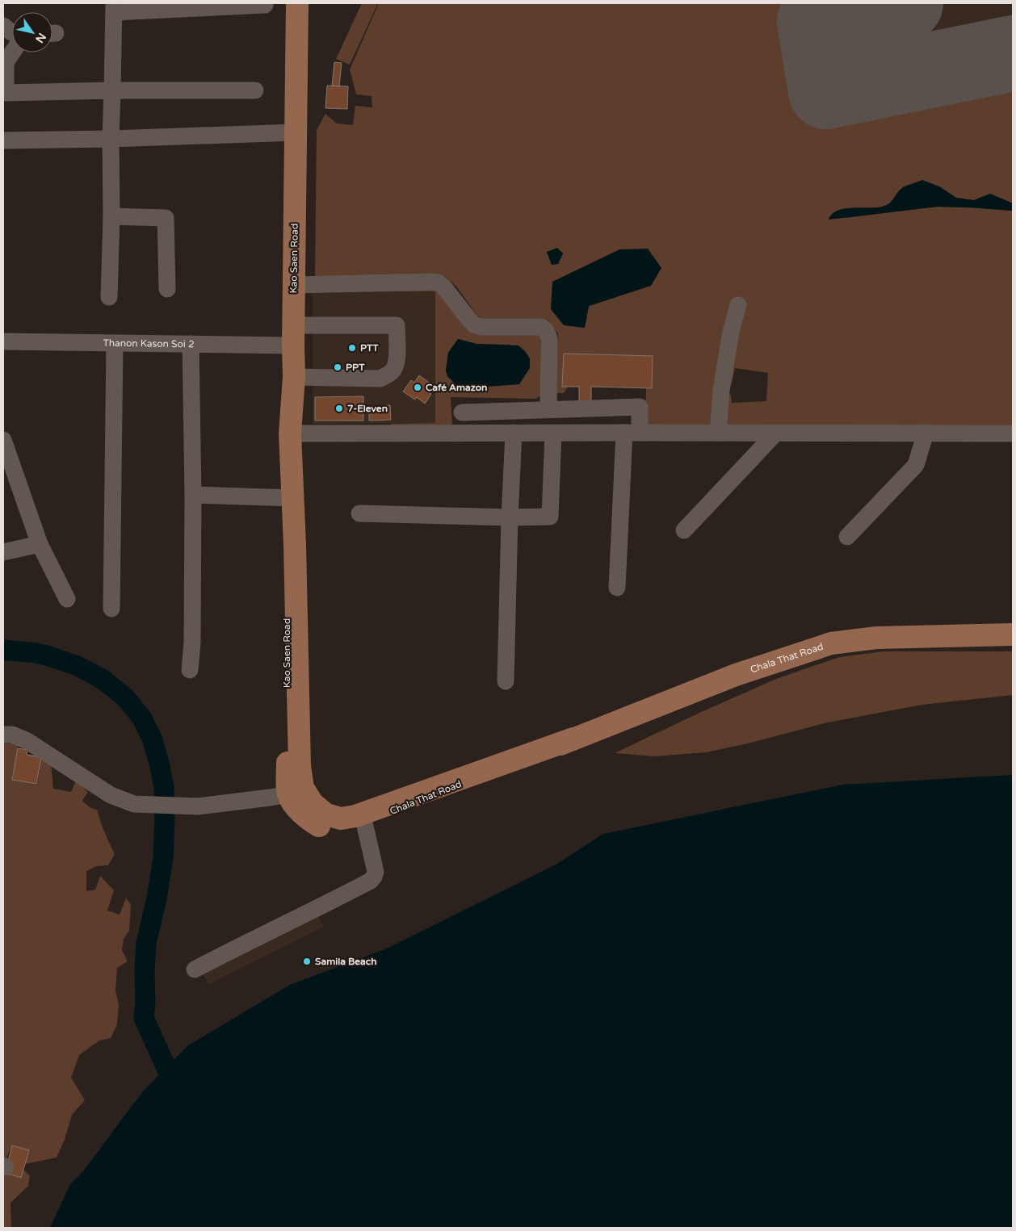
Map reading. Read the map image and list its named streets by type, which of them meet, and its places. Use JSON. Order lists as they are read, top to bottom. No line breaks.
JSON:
{"streets":{"main road":["Kao Saen Road","Chala That Road"],"street":["Thanon Kason Soi 2"]},"crossings":[["Kao Saen Road","Thanon Kason Soi 2"],["Kao Saen Road","Chala That Road"]],"places":["PTT","PPT","Café Amazon","7-Eleven","Samila Beach"],"north":"bottom right"}
